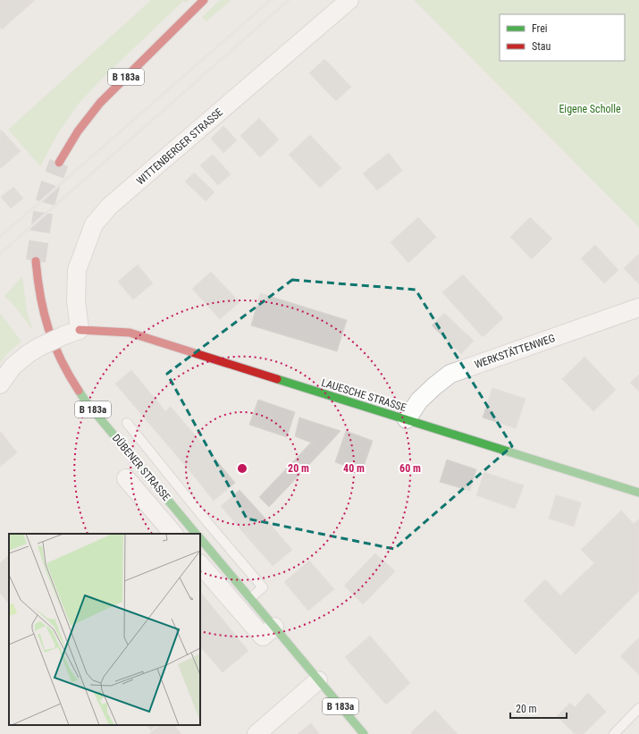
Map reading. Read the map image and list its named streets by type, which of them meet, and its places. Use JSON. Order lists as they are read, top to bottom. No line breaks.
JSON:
{"streets":{"main road":["B 183a","LAUESCHE STRASSE","DÜBENER STRASSE"],"street":["WITTENBERGER STRASSE","WERKSTÄTTENWEG"]},"crossings":[["WITTENBERGER STRASSE","LAUESCHE STRASSE"],["WERKSTÄTTENWEG","LAUESCHE STRASSE"]],"parks":["Eigene Scholle"],"legend":["Frei","Stau"],"scale_bar":"20 m","rings":["20 m","40 m","60 m"]}
